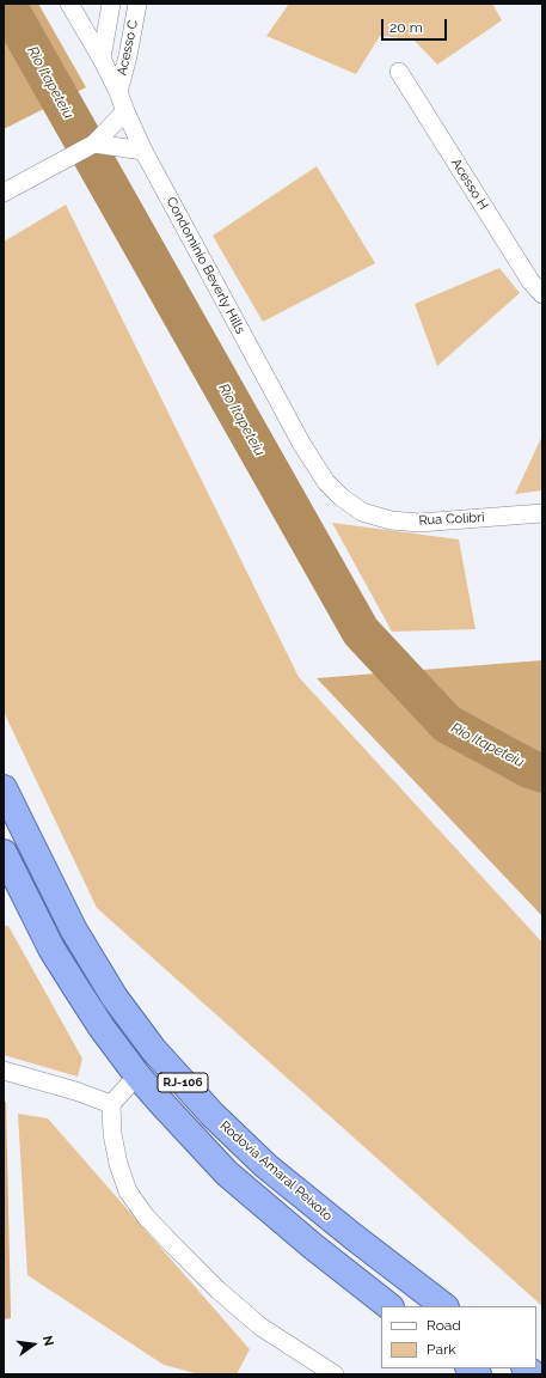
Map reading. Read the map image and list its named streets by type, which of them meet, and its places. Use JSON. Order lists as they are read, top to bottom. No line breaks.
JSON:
{"streets":{"highway":["RJ-106","Rodovia Amaral Peixoto"],"street":["Acesso C","Acesso H","Condominio Beverly Hills","Rua Colibri"]},"crossings":[["Acesso C","Condominio Beverly Hills"],["Condominio Beverly Hills","Rua Colibri"]],"water":["Rio Itapeteiu"],"legend":["Road","Park"],"scale_bar":"20 m","north":"right"}
